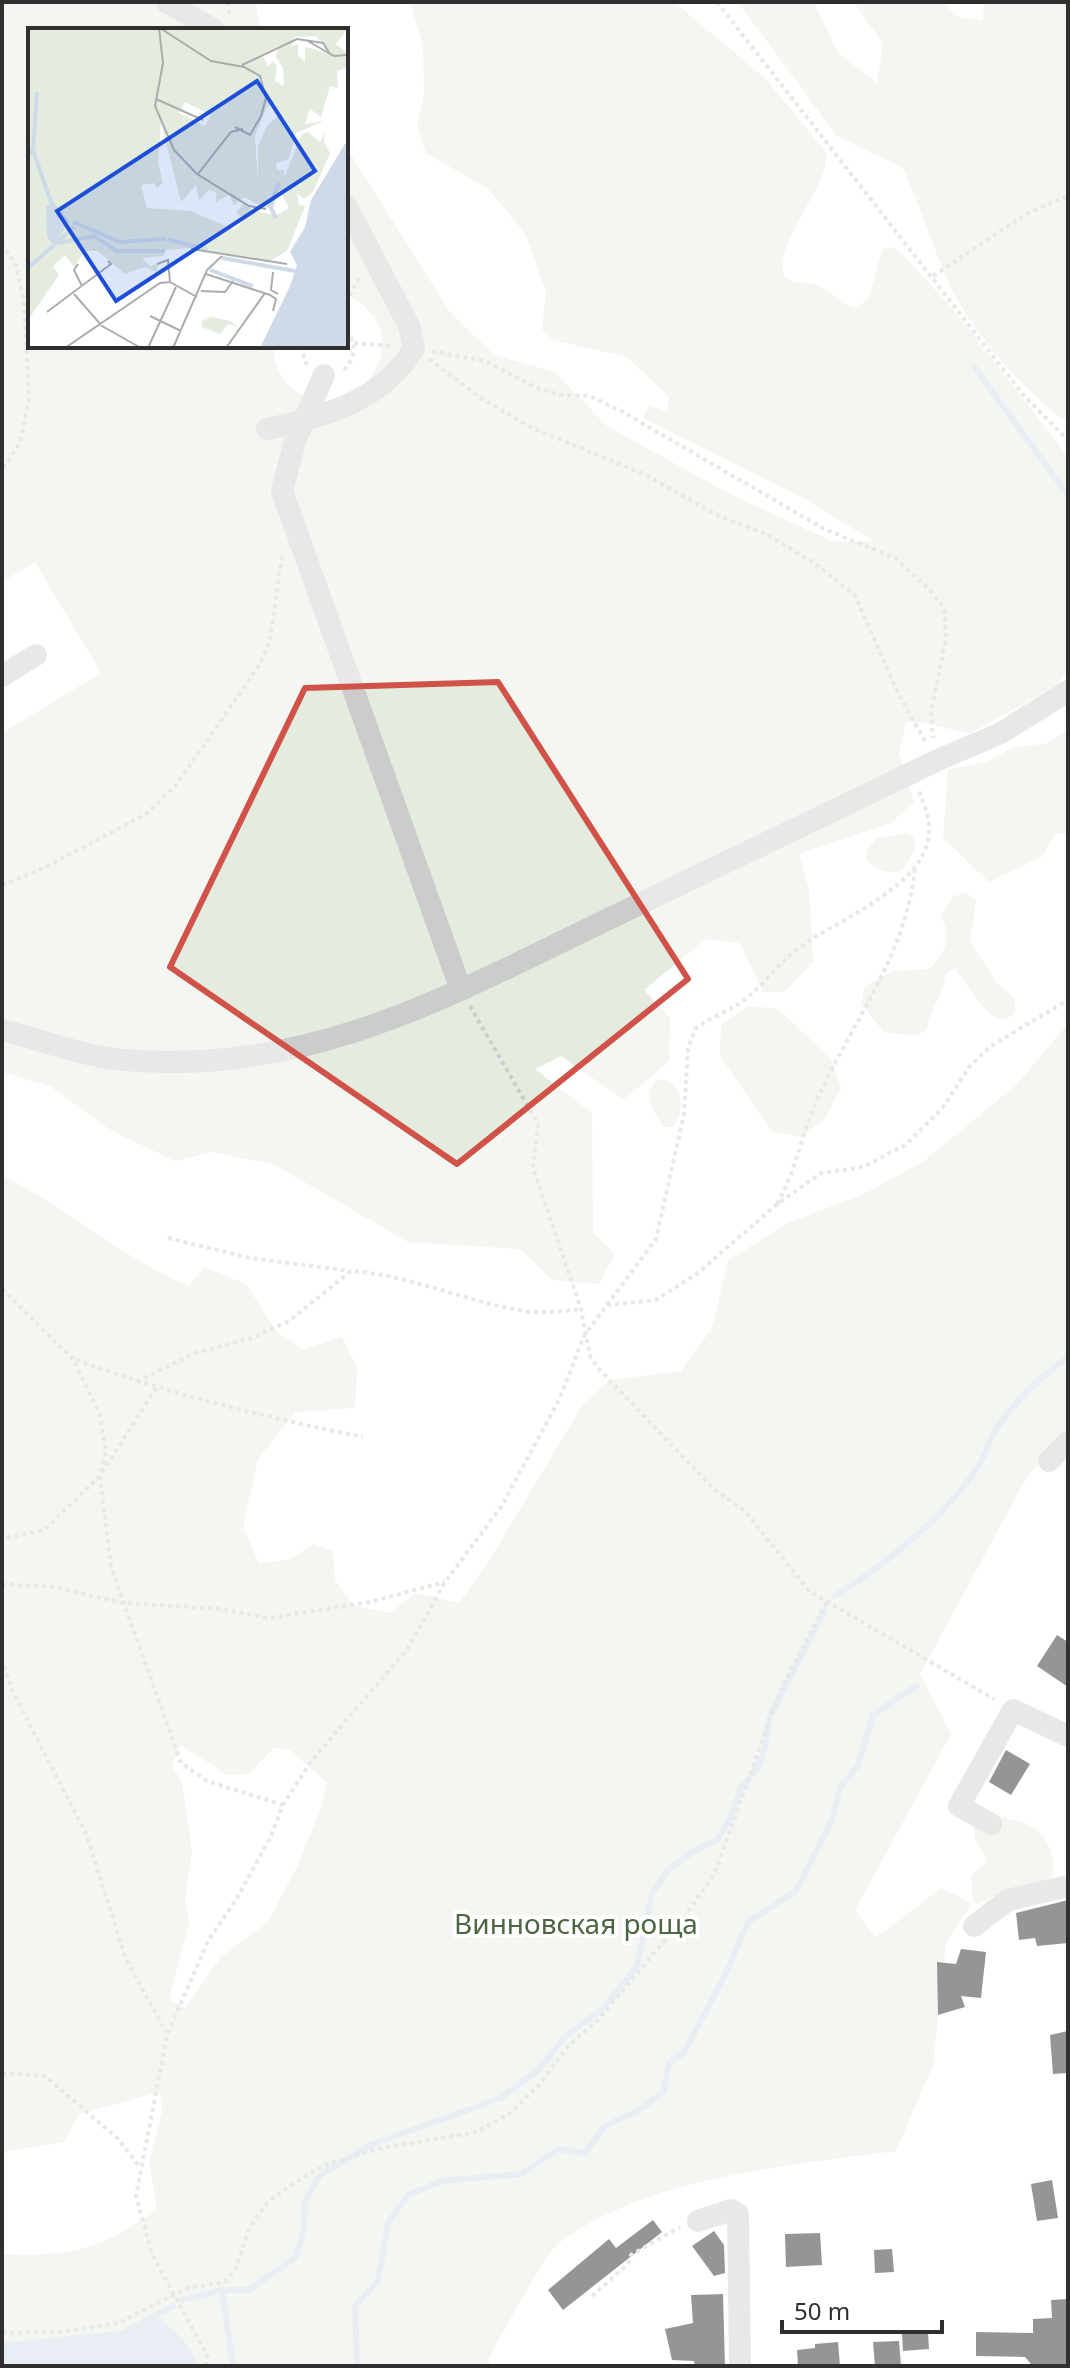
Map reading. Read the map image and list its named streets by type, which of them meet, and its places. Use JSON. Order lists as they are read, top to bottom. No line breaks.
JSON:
{"parks":["Винновская роща"],"scale_bar":"50 m"}
